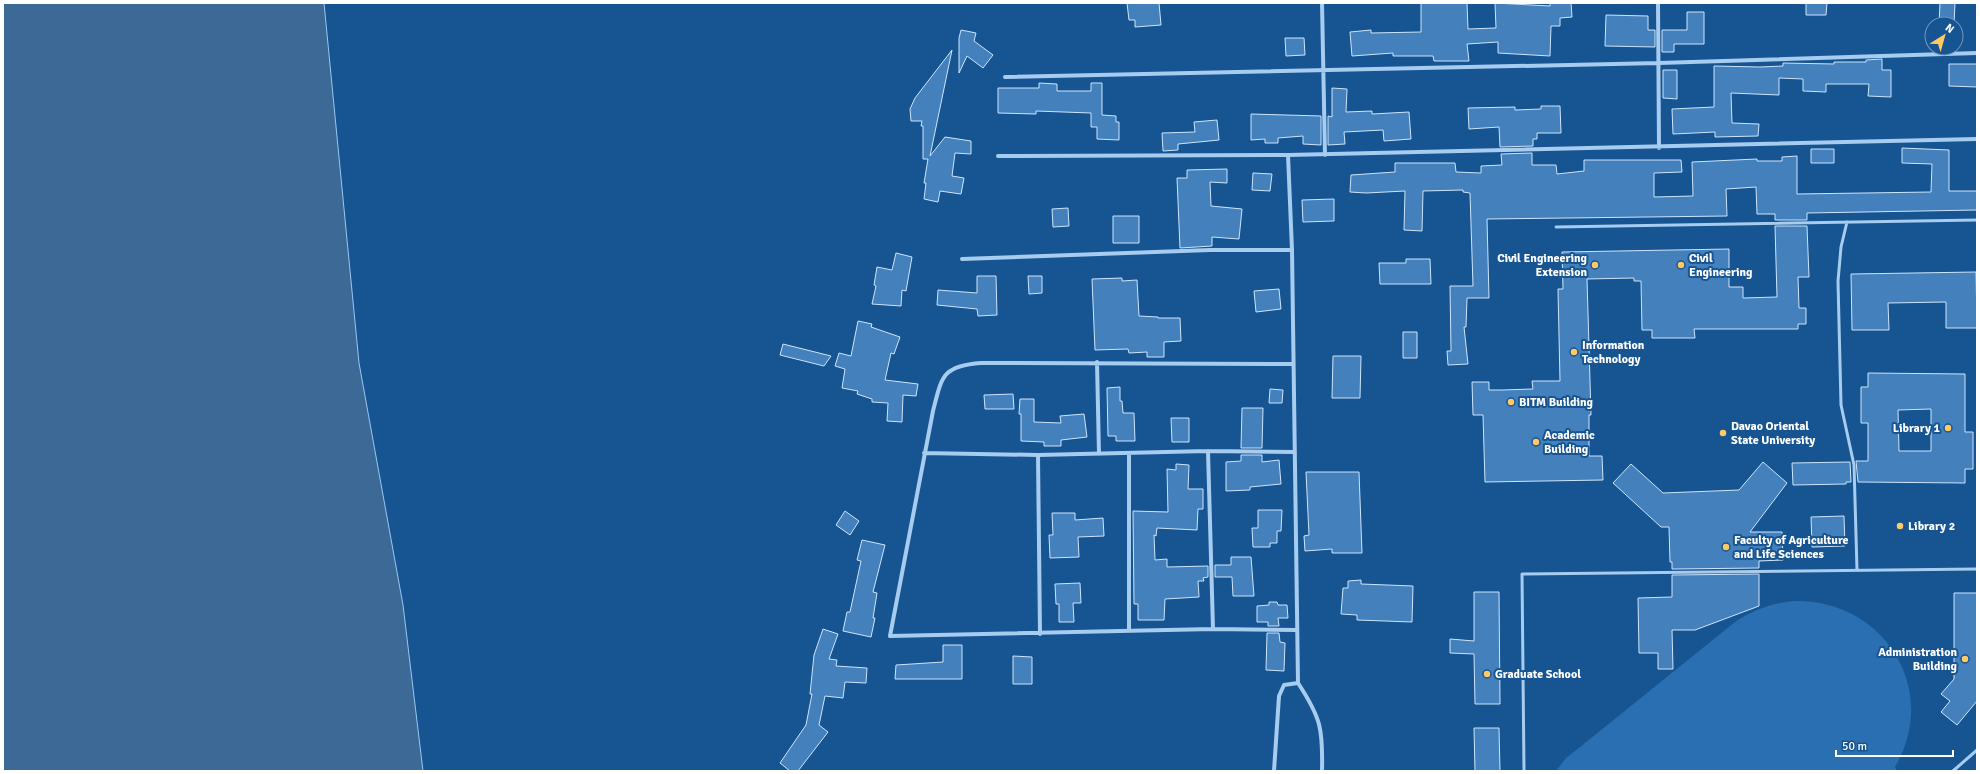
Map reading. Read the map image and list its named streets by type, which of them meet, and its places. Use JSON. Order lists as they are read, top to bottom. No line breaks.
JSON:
{"places":["Civil Engineering Extension","Civil Engineering","Information Technology","BITM Building","Library 1","Davao Oriental State University","Academic Building","Library 2","Faculty of Agriculture and Life Sciences","Administration Building","Graduate School"],"scale_bar":"50 m","north":"top right"}
